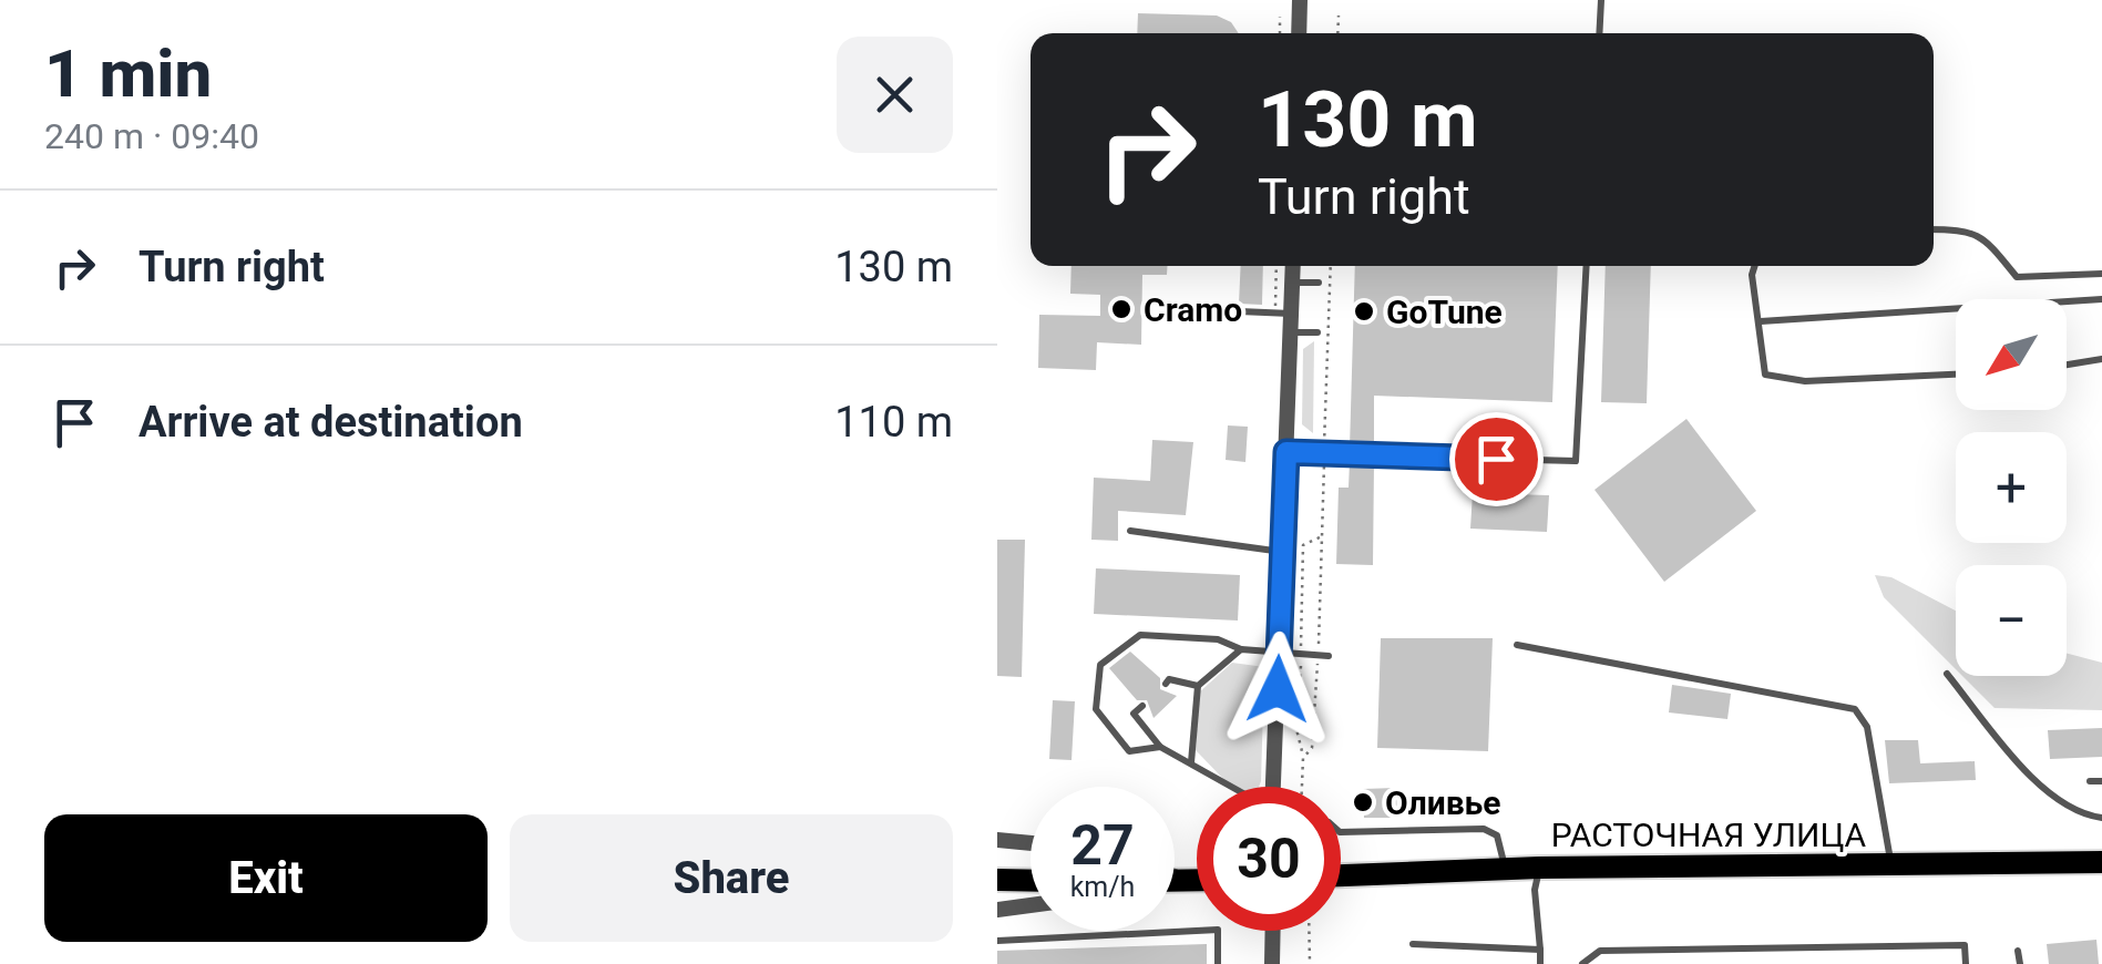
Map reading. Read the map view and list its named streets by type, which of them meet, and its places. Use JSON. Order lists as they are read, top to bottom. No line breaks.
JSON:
{"streets":{"main road":["РАСТОЧНАЯ УЛИЦА"]},"places":["Cramo","GoTune","Оливье"],"north":"bottom left","page":{"heading":["1 min","240 m · 09:40"],"turn":["130 m","Turn right"],"list":[{"name":"Turn right","value":"130 m"},{"name":"Arrive at destination","value":"110 m"}],"map_buttons":["+","−"],"speed":"27 km/h","limit":"30","buttons":["Exit","Share"]}}
